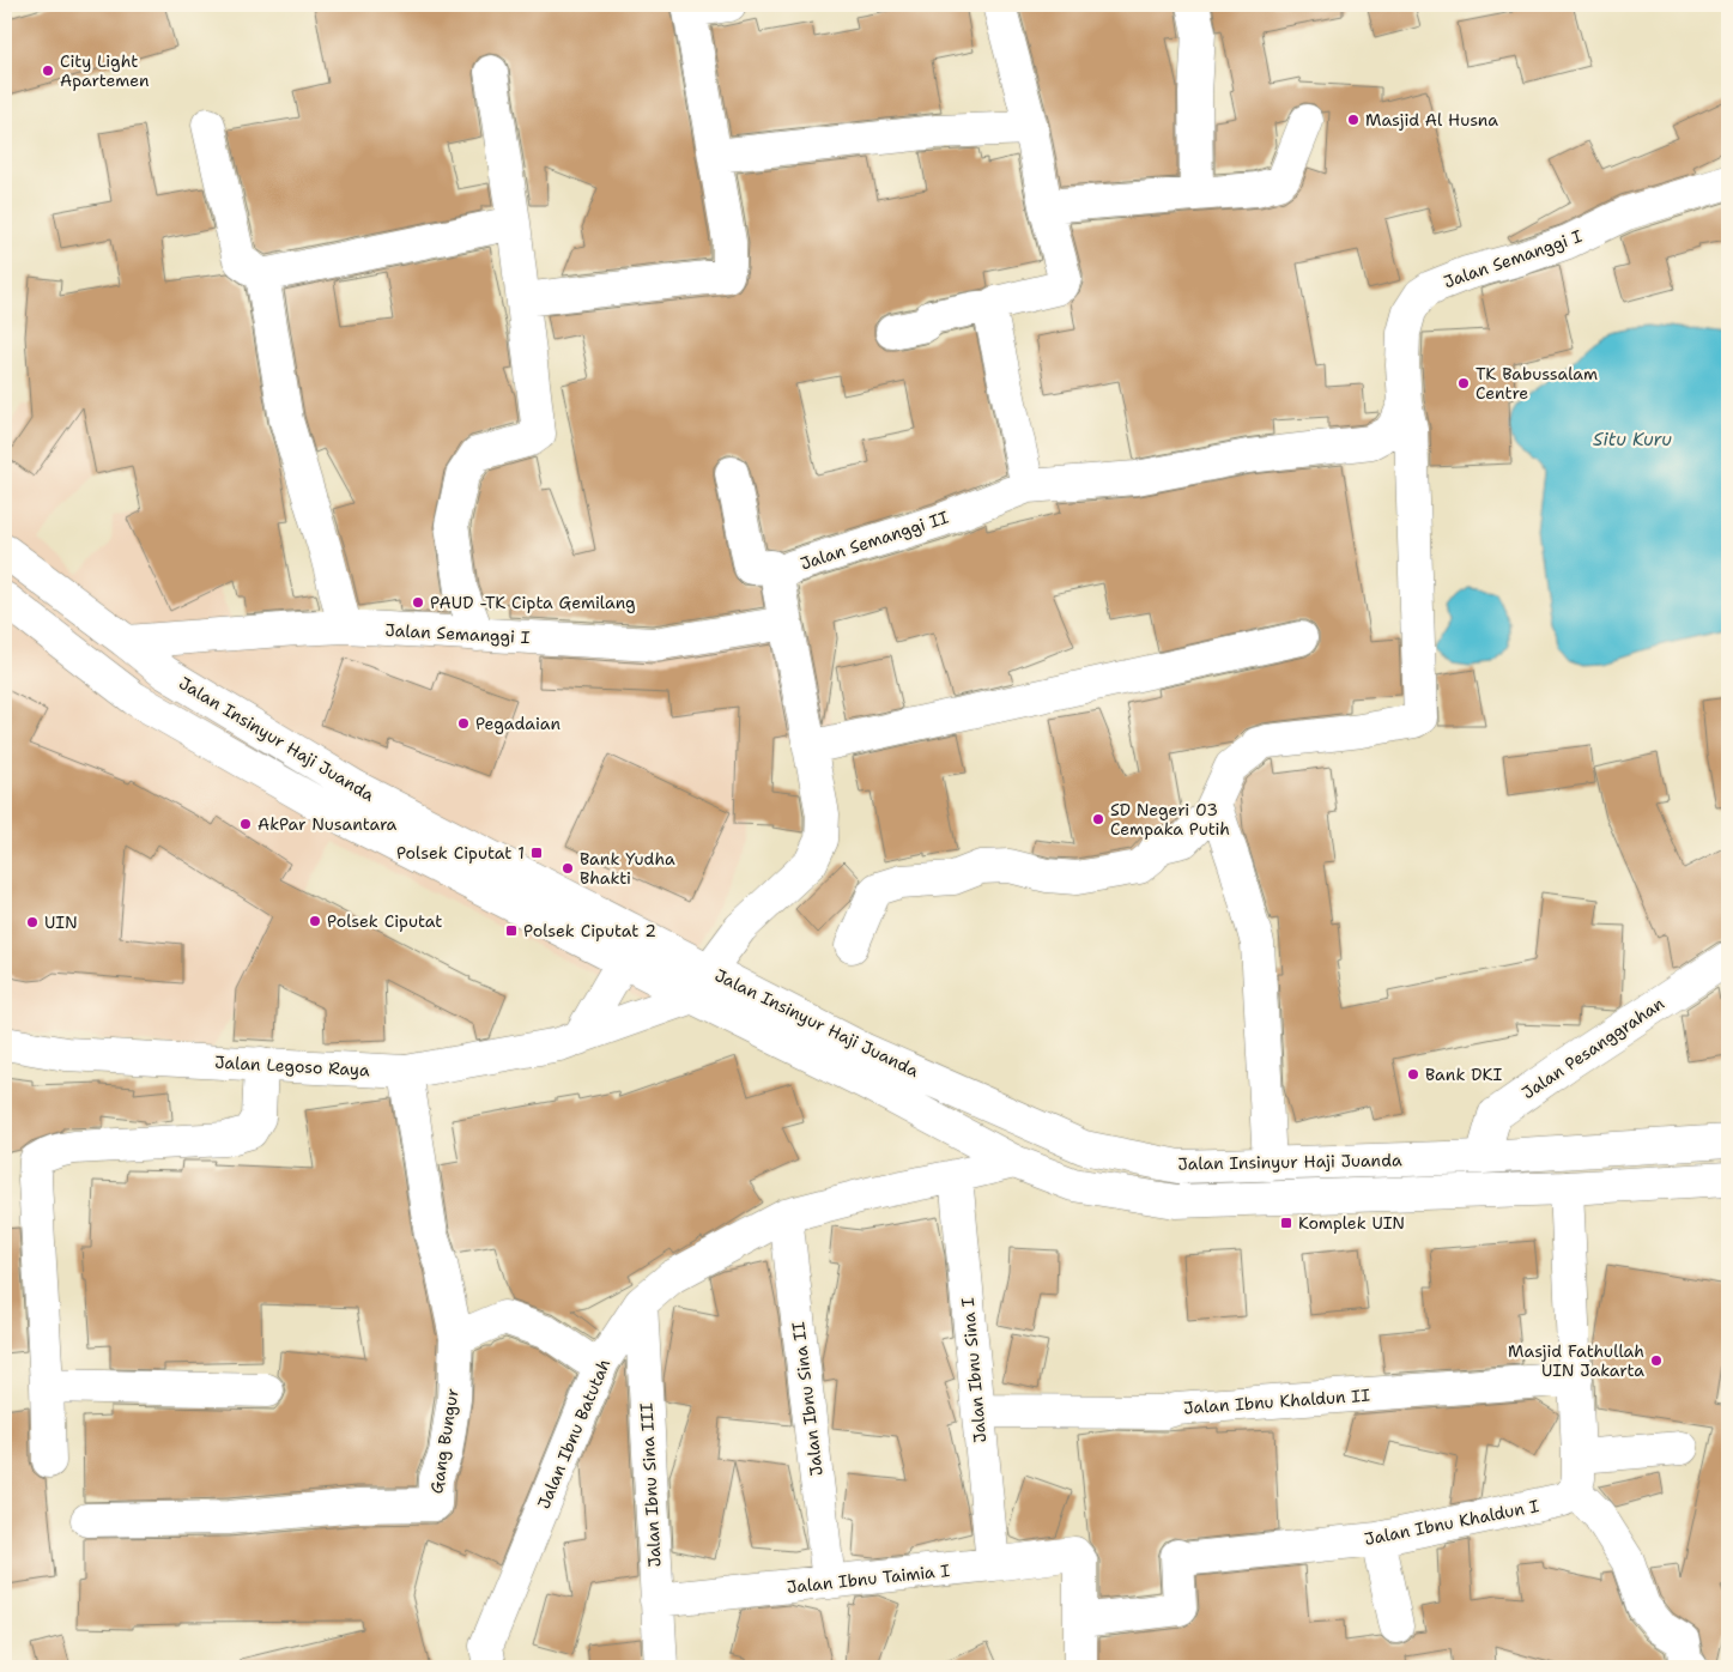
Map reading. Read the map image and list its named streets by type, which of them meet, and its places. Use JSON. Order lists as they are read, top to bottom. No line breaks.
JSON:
{"streets":{"main road":["Jalan Semanggi I","Jalan Semanggi II","Jalan Insinyur Haji Juanda","Jalan Pesanggrahan","Jalan Legoso Raya","Jalan Ibnu Sina I","Jalan Ibnu Sina II","Jalan Ibnu Khaldun II","Jalan Ibnu Batutah","Gang Bungur","Jalan Ibnu Sina III","Jalan Ibnu Khaldun I","Jalan Ibnu Taimia I"]},"crossings":[["Jalan Semanggi I","Jalan Semanggi II"],["Jalan Semanggi I","Jalan Insinyur Haji Juanda"],["Jalan Semanggi II","Jalan Insinyur Haji Juanda"],["Jalan Insinyur Haji Juanda","Jalan Pesanggrahan"],["Jalan Insinyur Haji Juanda","Jalan Legoso Raya"],["Jalan Insinyur Haji Juanda","Jalan Ibnu Batutah"],["Jalan Legoso Raya","Gang Bungur"],["Jalan Ibnu Sina I","Jalan Ibnu Khaldun II"],["Jalan Ibnu Sina I","Jalan Ibnu Batutah"],["Jalan Ibnu Sina I","Jalan Ibnu Taimia I"],["Jalan Ibnu Sina II","Jalan Ibnu Batutah"],["Jalan Ibnu Sina II","Jalan Ibnu Taimia I"],["Jalan Ibnu Batutah","Jalan Ibnu Sina III"],["Jalan Ibnu Sina III","Jalan Ibnu Taimia I"],["Jalan Ibnu Khaldun I","Jalan Ibnu Taimia I"]],"water":["Situ Kuru"],"places":{"other":["City Light Apartemen","Masjid Al Husna","TK Babussalam Centre","PAUD -TK Cipta Gemilang","Pegadaian","SD Negeri 03 Cempaka Putih","AkPar Nusantara","Bank Yudha Bhakti","Polsek Ciputat","UIN","Bank DKI","Masjid Fathullah UIN Jakarta"],"transit":["Polsek Ciputat 1","Polsek Ciputat 2","Komplek UIN"]}}
